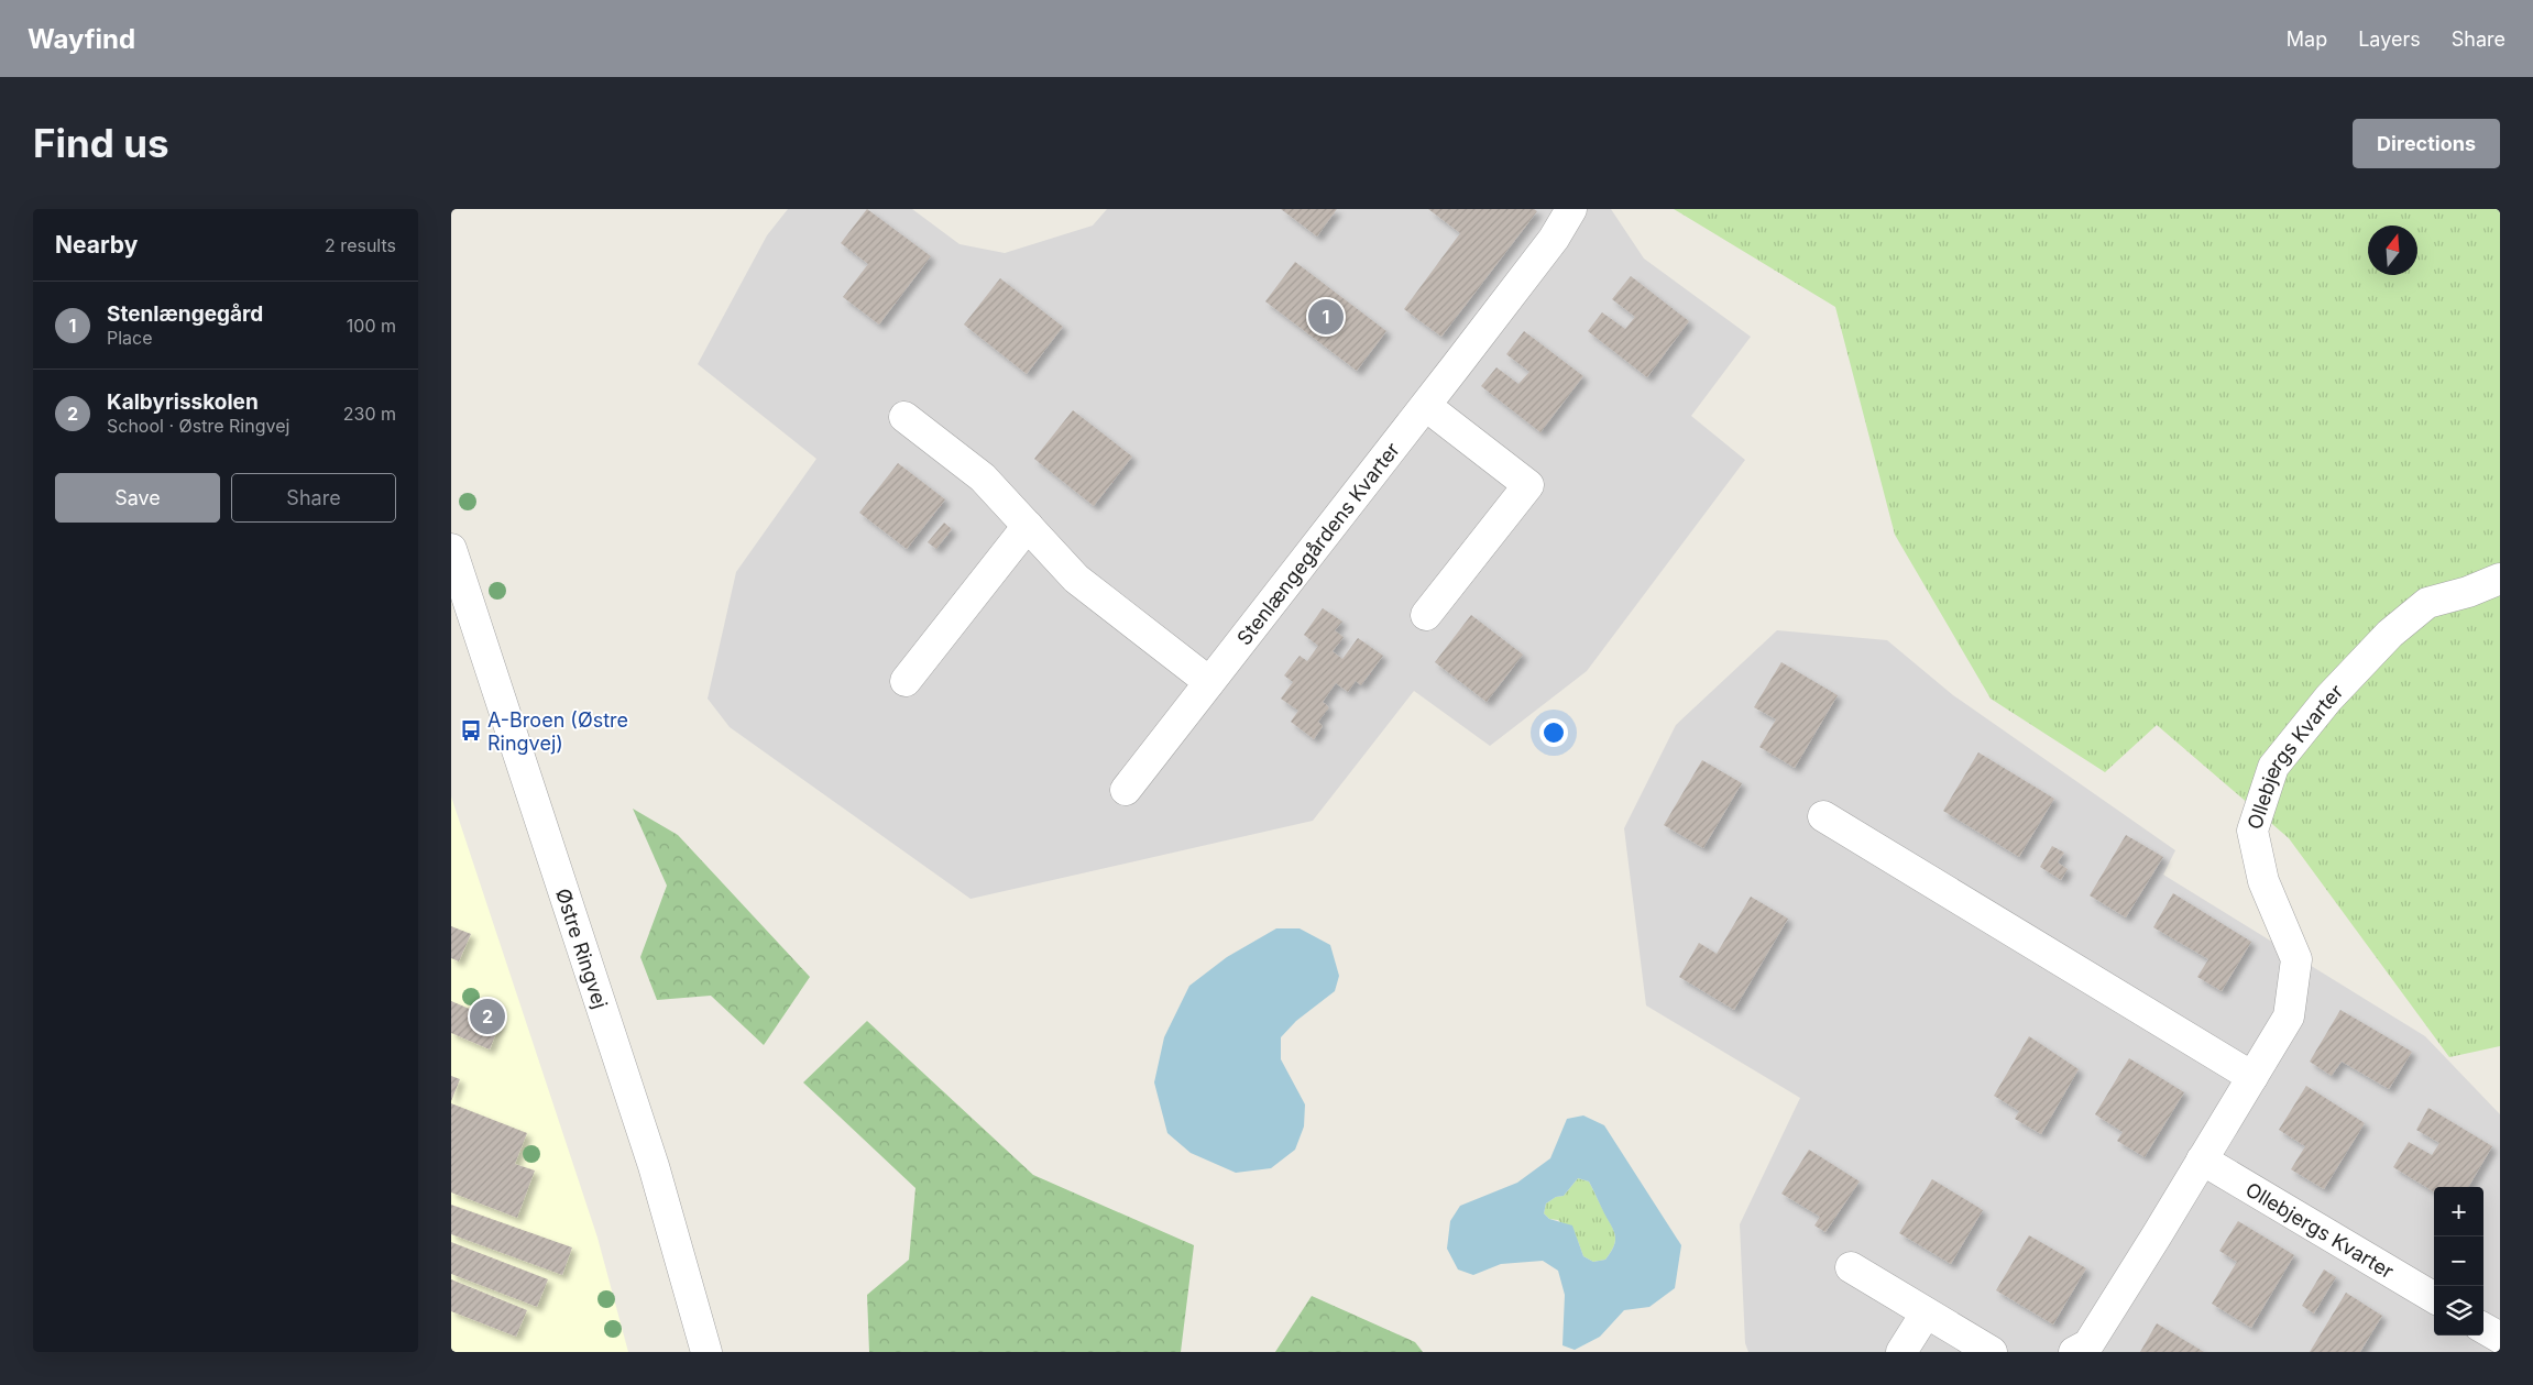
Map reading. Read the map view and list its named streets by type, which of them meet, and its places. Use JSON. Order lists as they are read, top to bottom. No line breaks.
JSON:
{"streets":{"street":["Stenlængegårdens Kvarter","Ollebjergs Kvarter","Østre Ringvej"]},"places":{"bus stop":["A-Broen (Østre Ringvej)"]},"north":"top","page":{"header":"Wayfind","nav":["Map","Layers","Share"],"buttons":["Directions",["Save","Share"]],"title":"Find us","heading":["Nearby","2 results"],"list":[{"mark":"1","name":"Stenlængegård","note":"Place","value":"100 m"},{"mark":"2","name":"Kalbyrisskolen","note":"School · Østre Ringvej","value":"230 m"}],"pins":["1","2"],"map_buttons":["+","−"]}}
